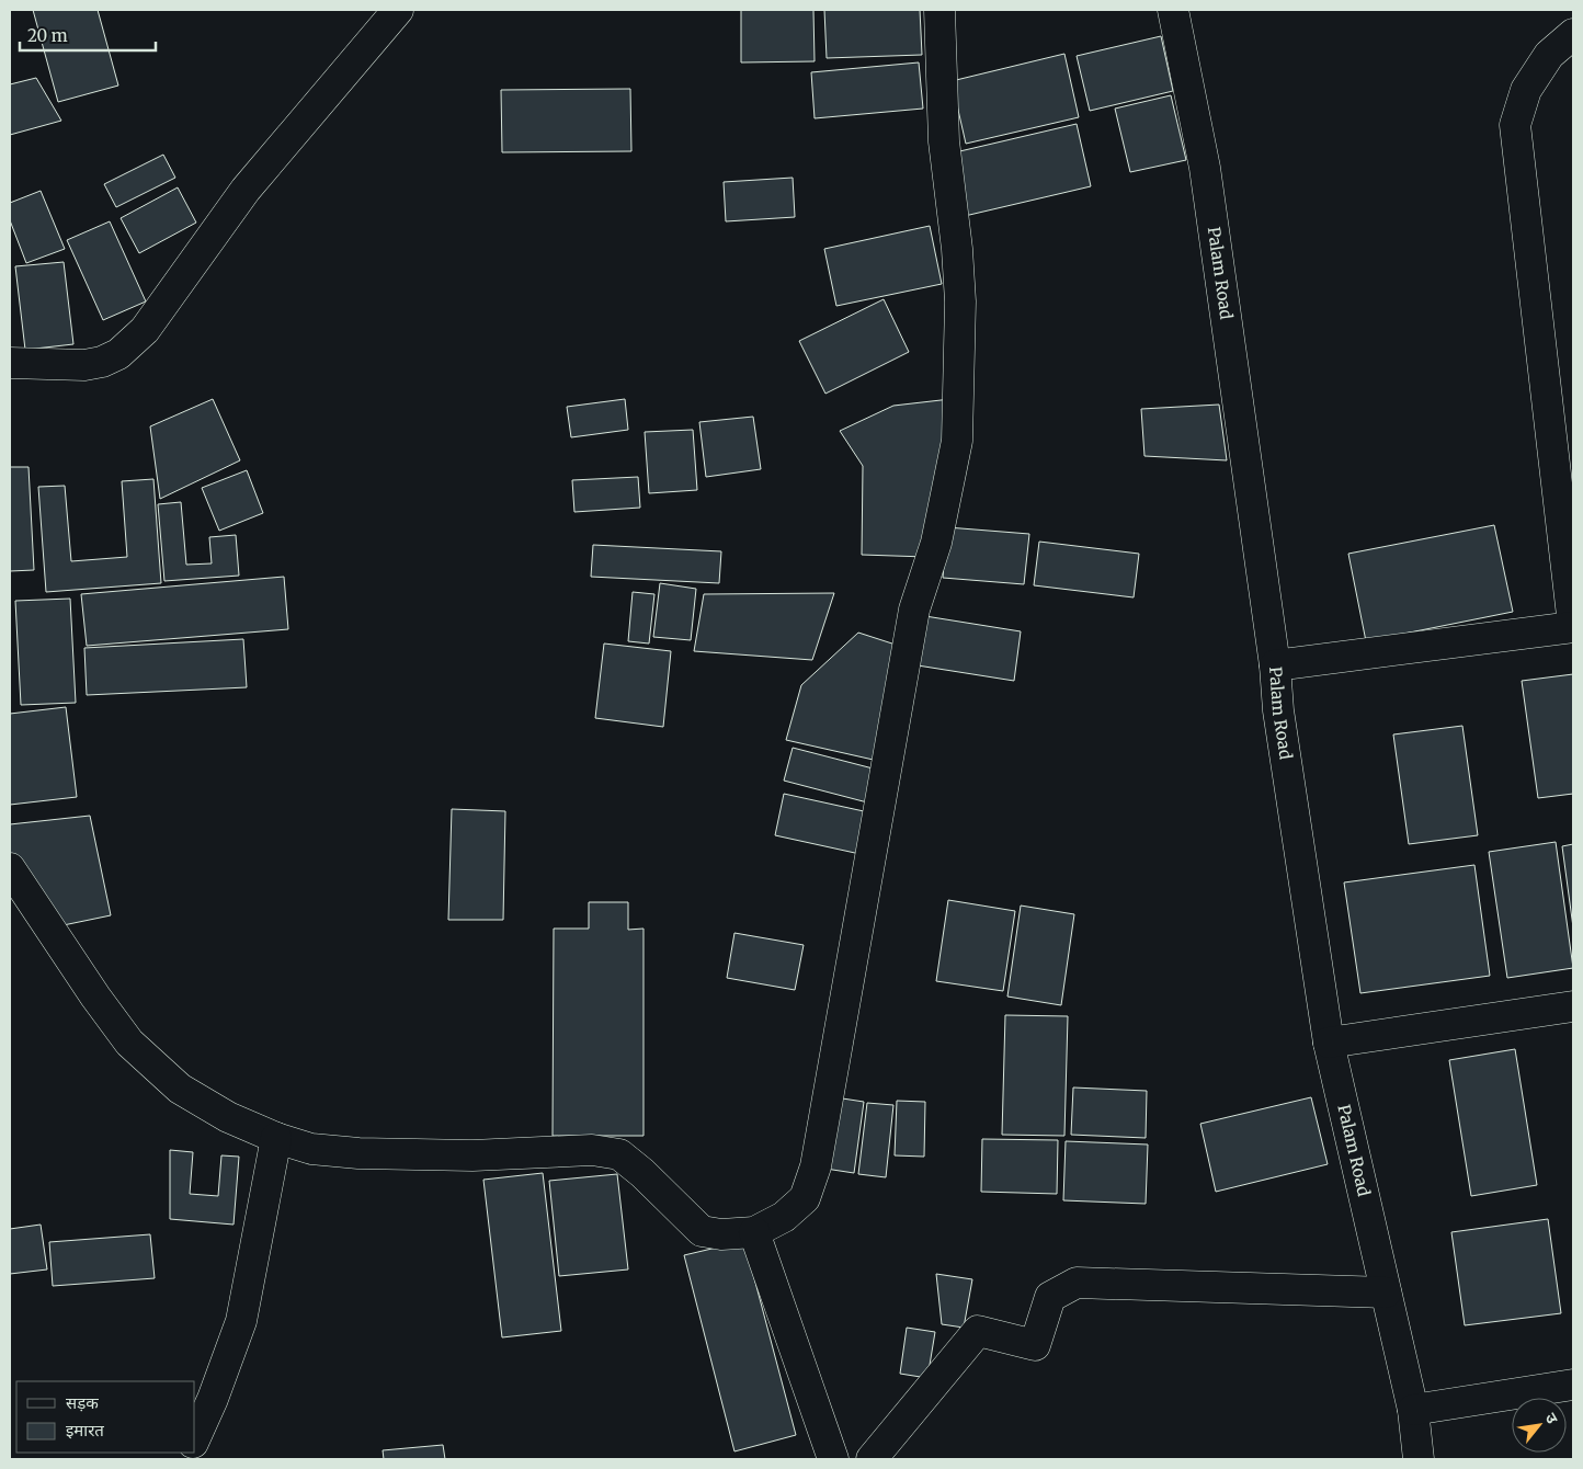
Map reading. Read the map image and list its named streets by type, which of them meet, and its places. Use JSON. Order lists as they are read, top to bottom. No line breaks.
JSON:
{"streets":{"street":["Palam Road"]},"legend":["सड़क","इमारत"],"scale_bar":"20 m","north":"top right"}
